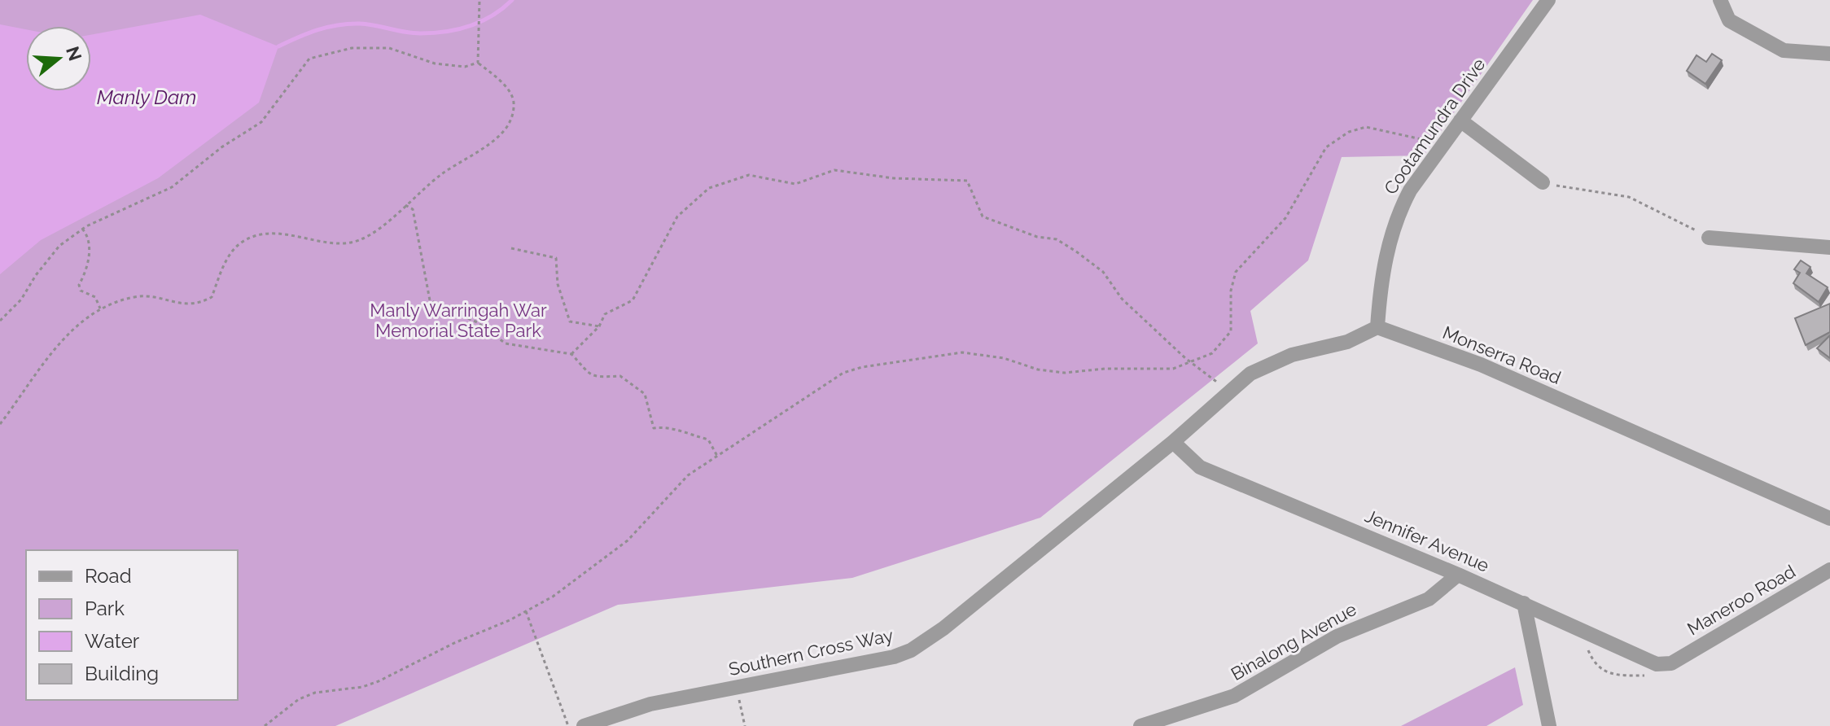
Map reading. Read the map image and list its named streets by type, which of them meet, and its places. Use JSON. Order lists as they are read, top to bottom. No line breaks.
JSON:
{"streets":{"street":["Cootamundra Drive","Monserra Road","Jennifer Avenue","Maneroo Road","Binalong Avenue","Southern Cross Way"]},"crossings":[["Cootamundra Drive","Monserra Road"],["Jennifer Avenue","Maneroo Road"],["Jennifer Avenue","Binalong Avenue"],["Jennifer Avenue","Southern Cross Way"]],"water":["Manly Dam"],"parks":["Manly Warringah War Memorial State Park"],"legend":["Road","Park","Water","Building"],"north":"right"}
